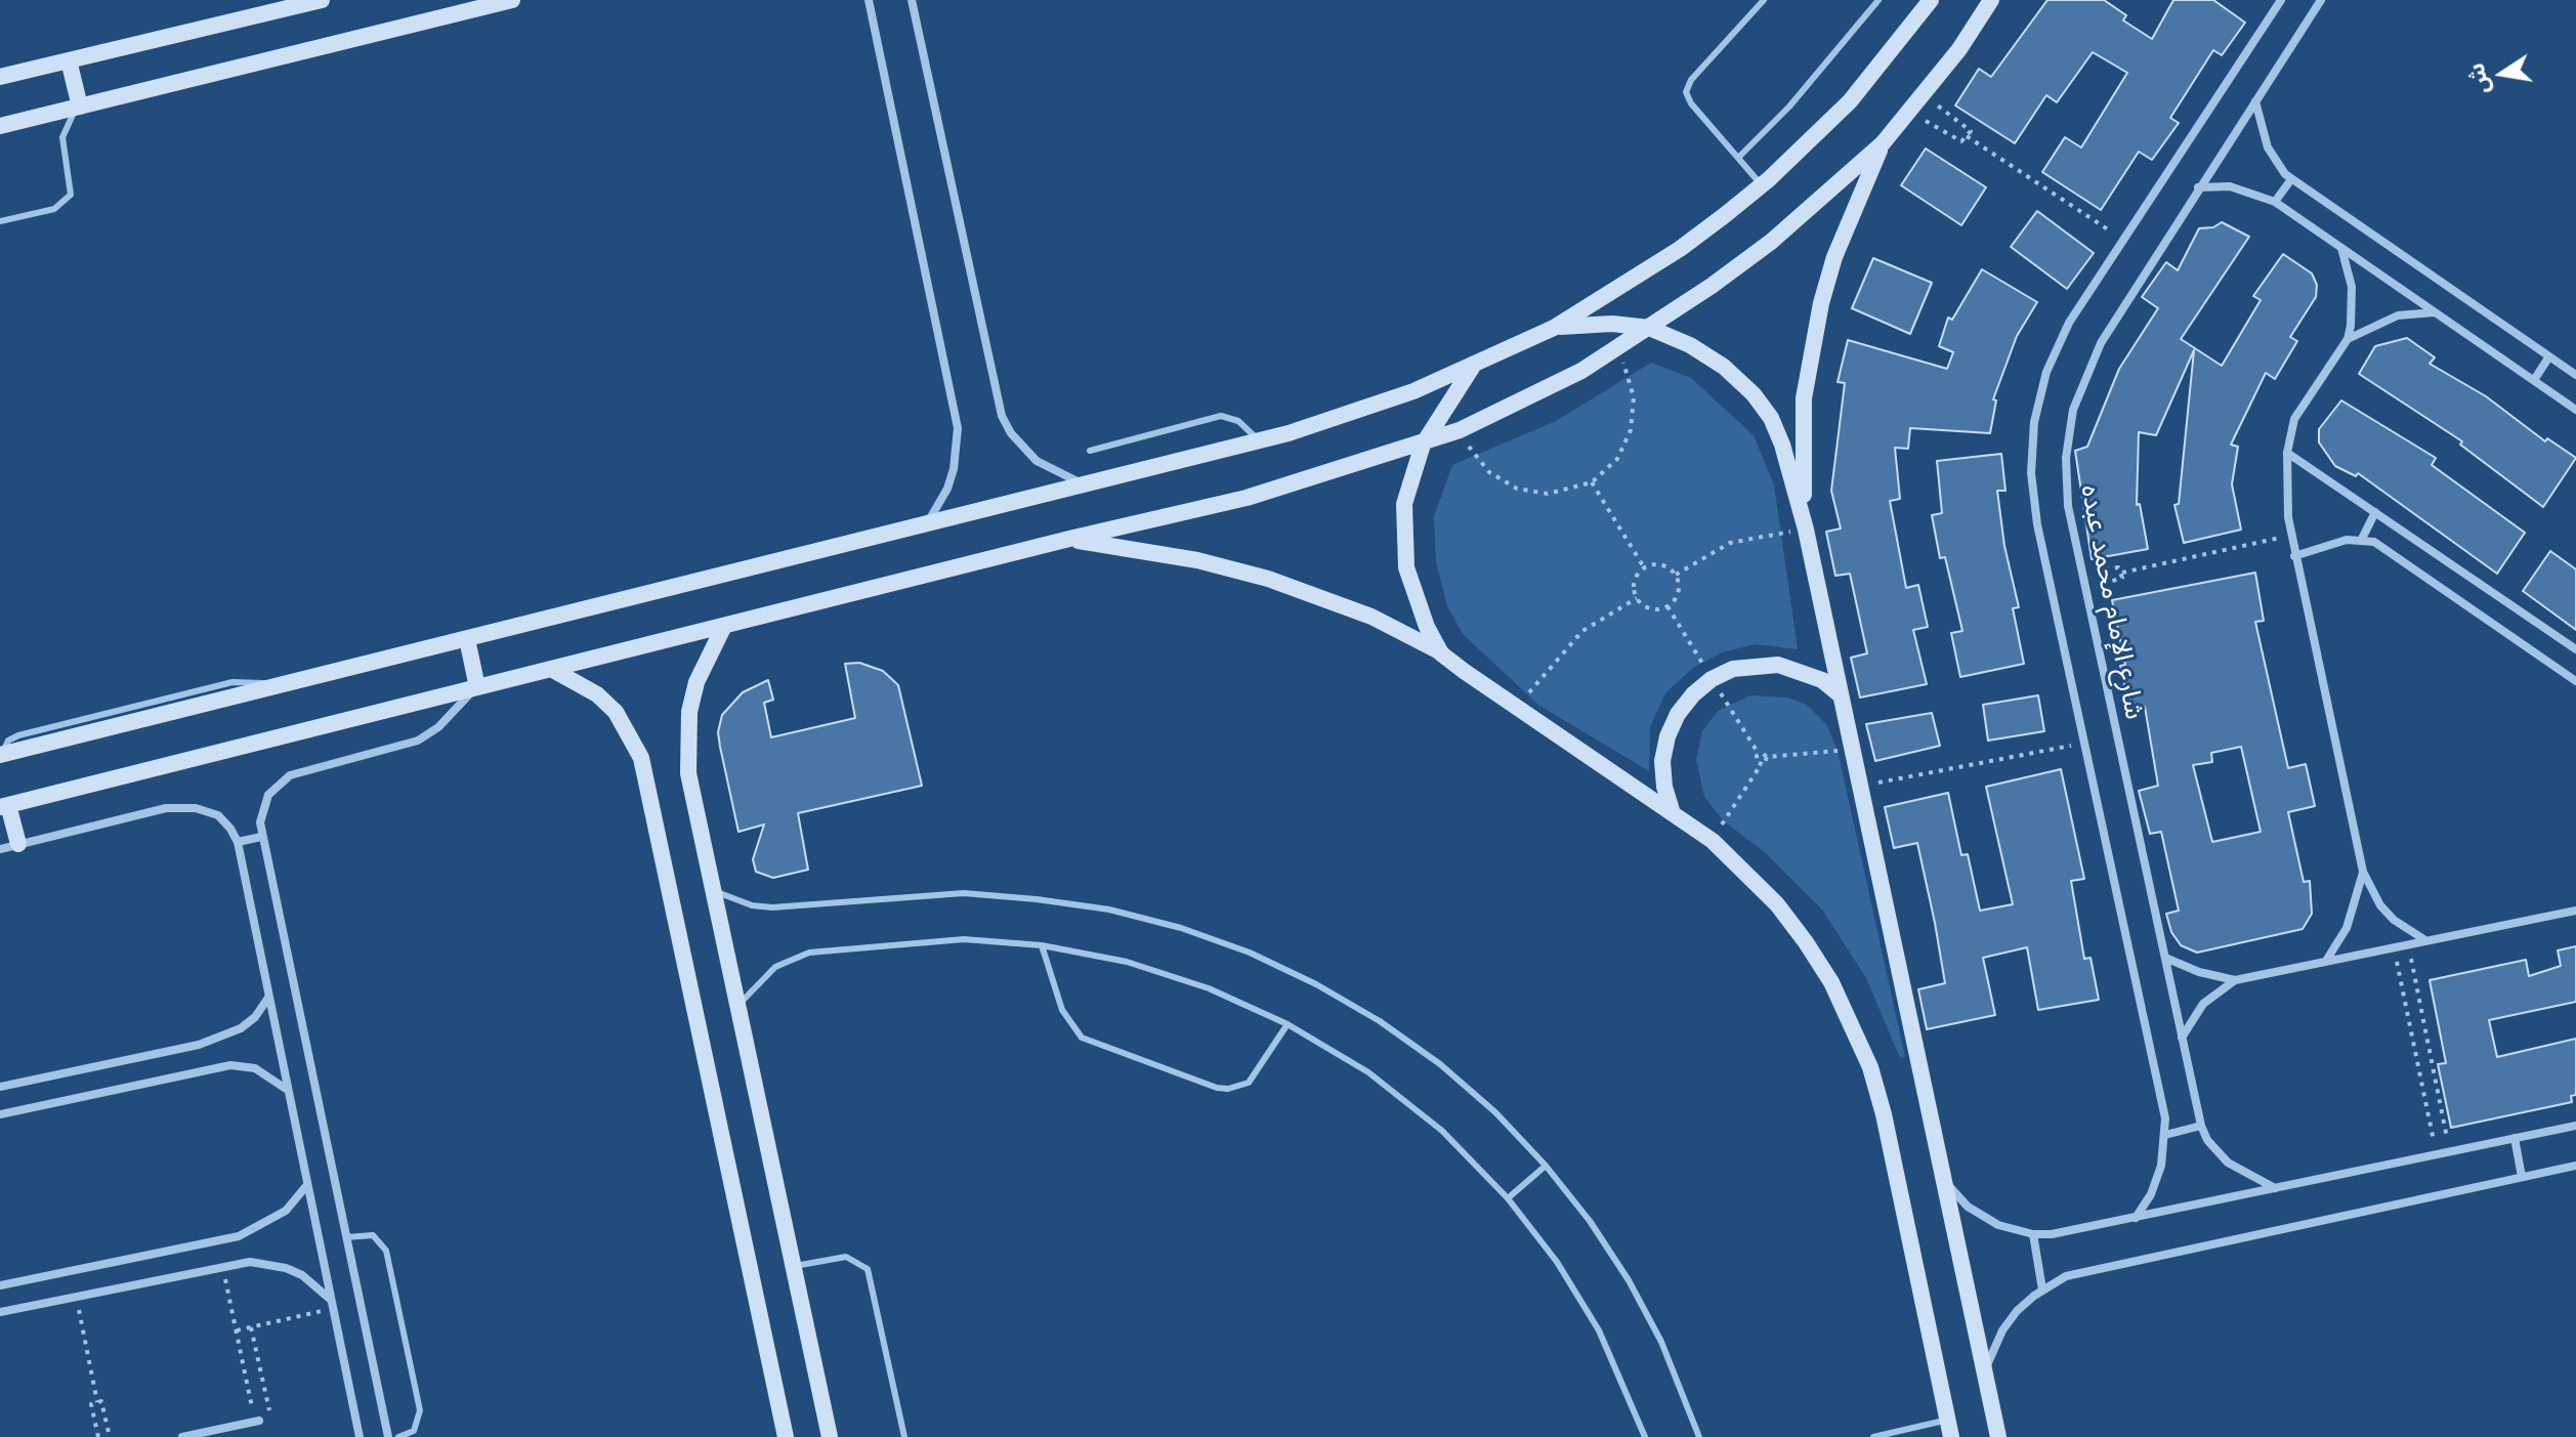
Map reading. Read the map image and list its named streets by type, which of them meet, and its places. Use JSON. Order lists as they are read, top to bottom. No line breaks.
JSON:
{"streets":{"street":["شارع الإمام محمد عبده"]},"north":"left"}
